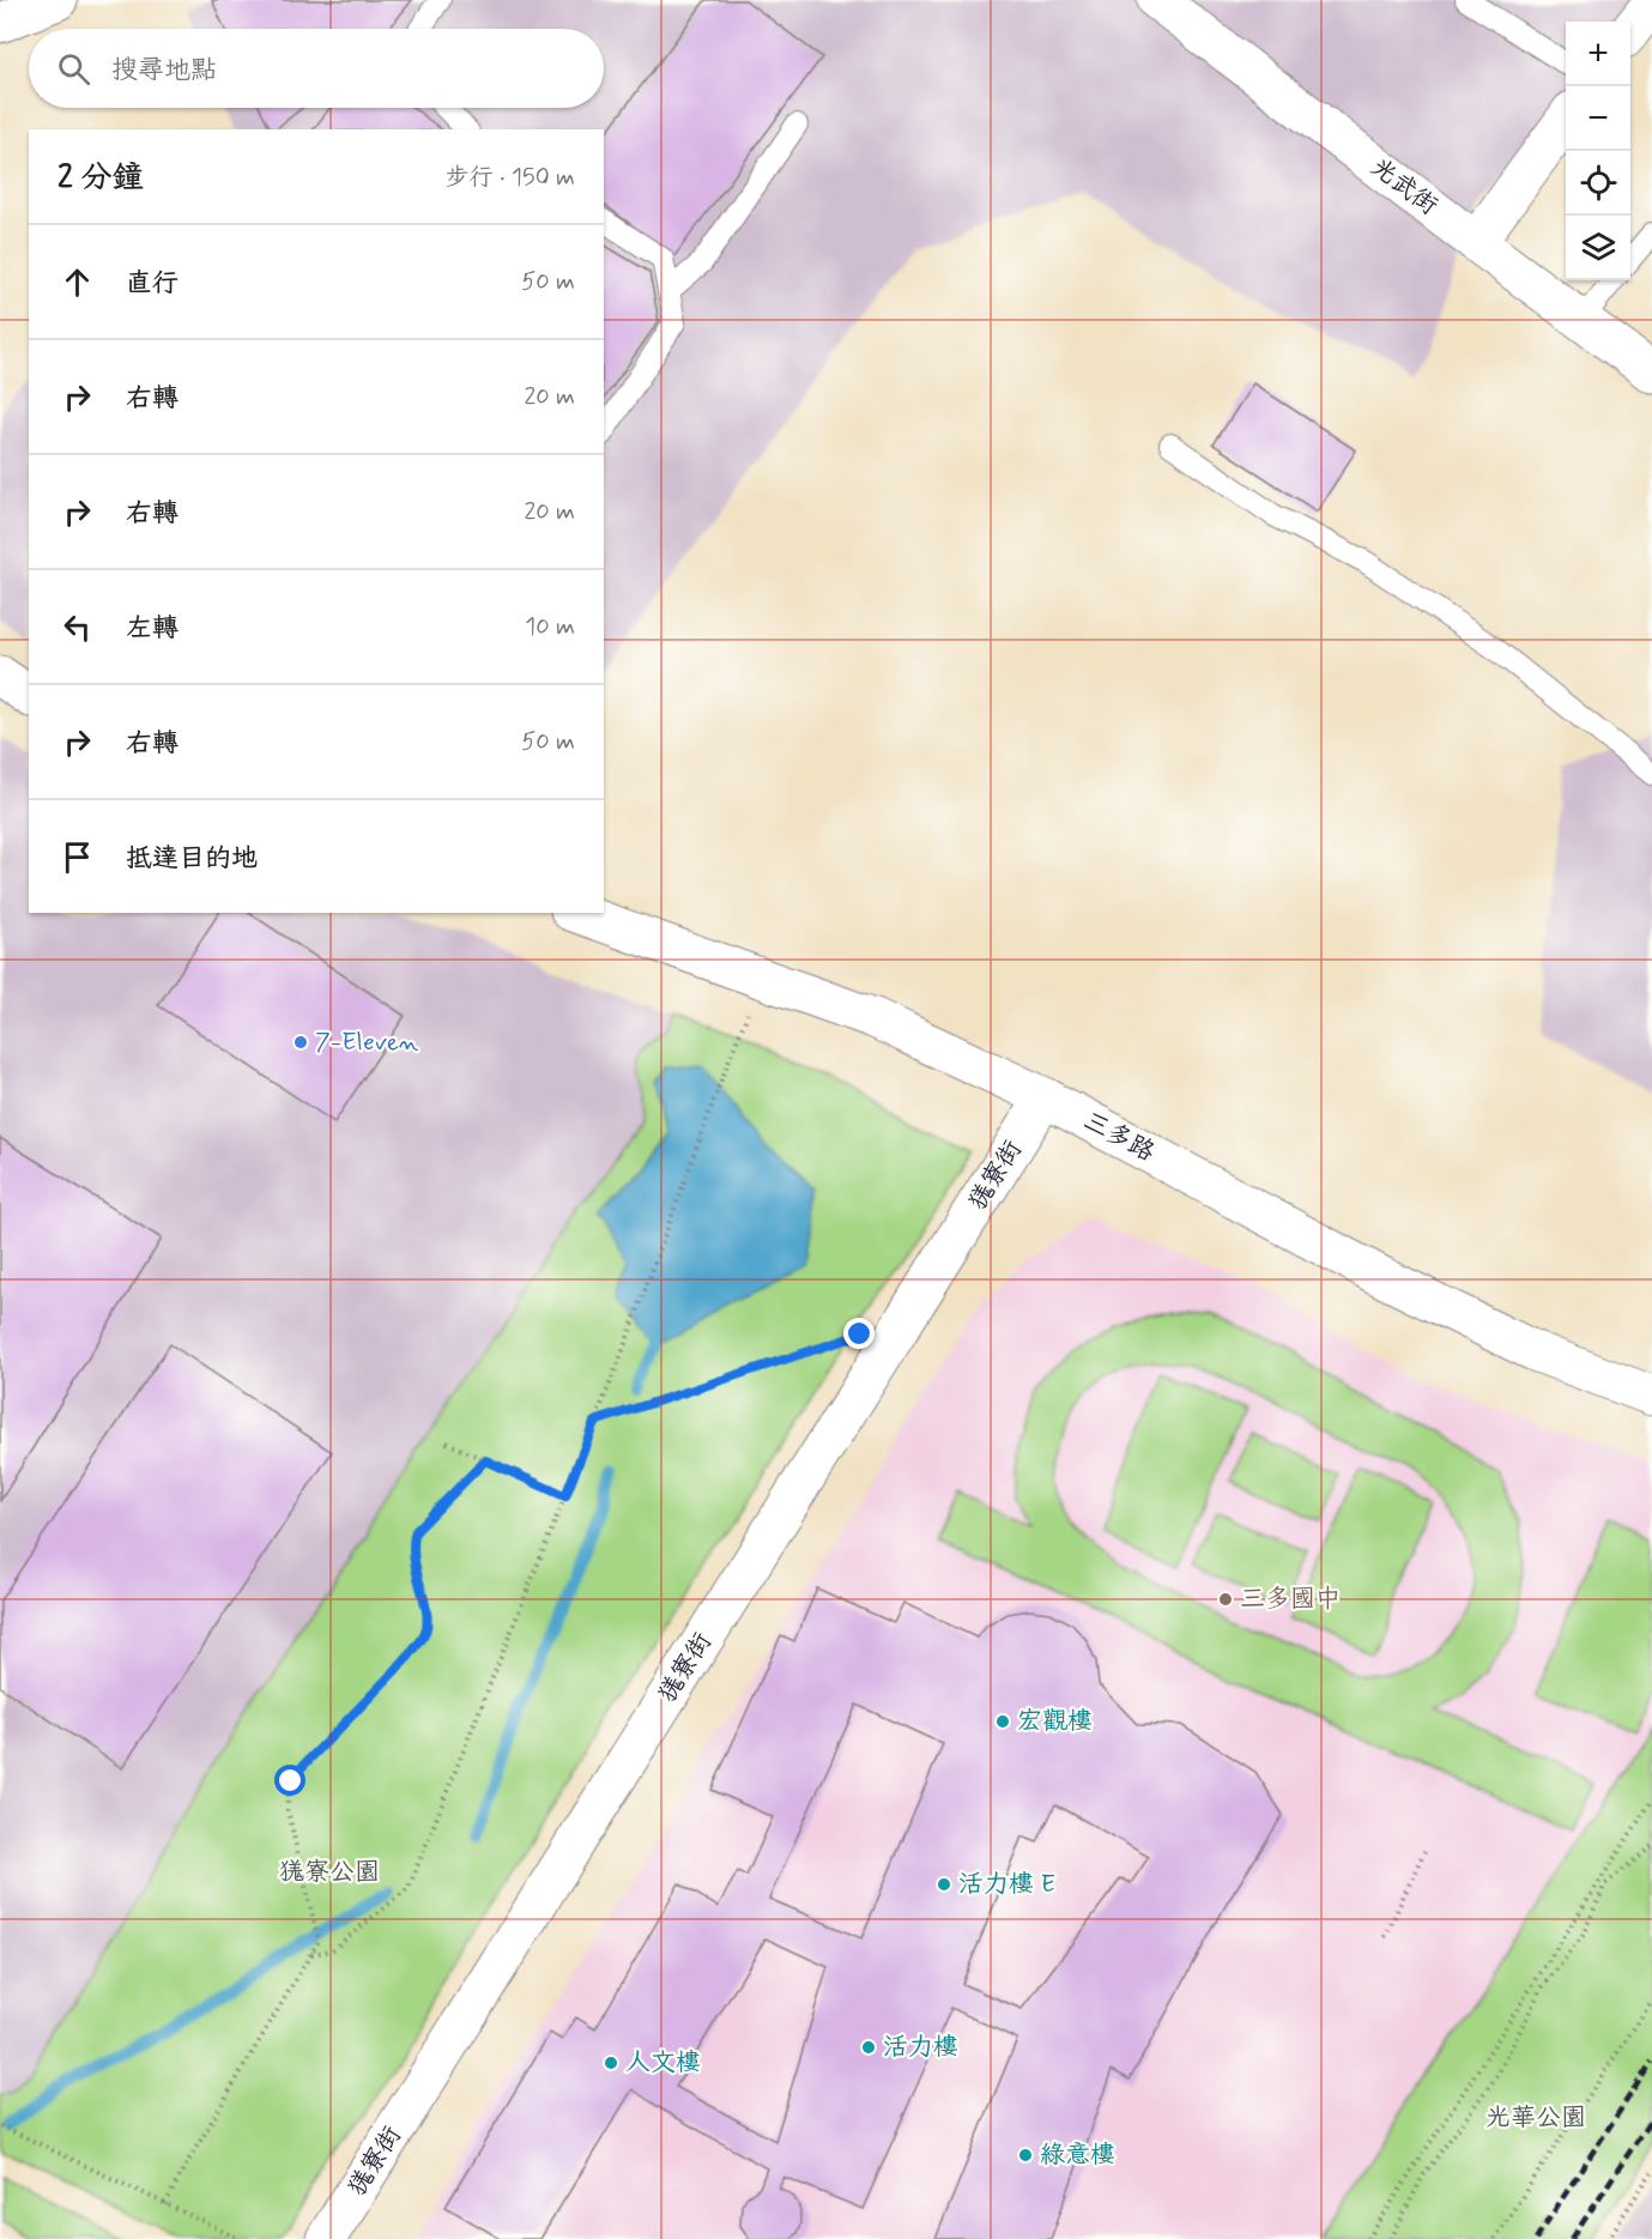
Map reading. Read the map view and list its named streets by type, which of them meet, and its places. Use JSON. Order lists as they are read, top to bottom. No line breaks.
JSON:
{"streets":{"street":["光武街","三多路","獇寮街"]},"crossings":[["三多路","獇寮街"]],"parks":["獇寮公園","光華公園"],"places":["7-Eleven","三多國中","宏觀樓","活力樓 E","活力樓","人文樓","綠意樓"],"page":{"map_buttons":["+","−"],"search":"搜尋地點","heading":["2 分鐘","步行 · 150 m"],"list":[["直行","50 m"],["右轉","20 m"],["右轉","20 m"],["左轉","10 m"],["右轉","50 m"],"抵達目的地"]}}
